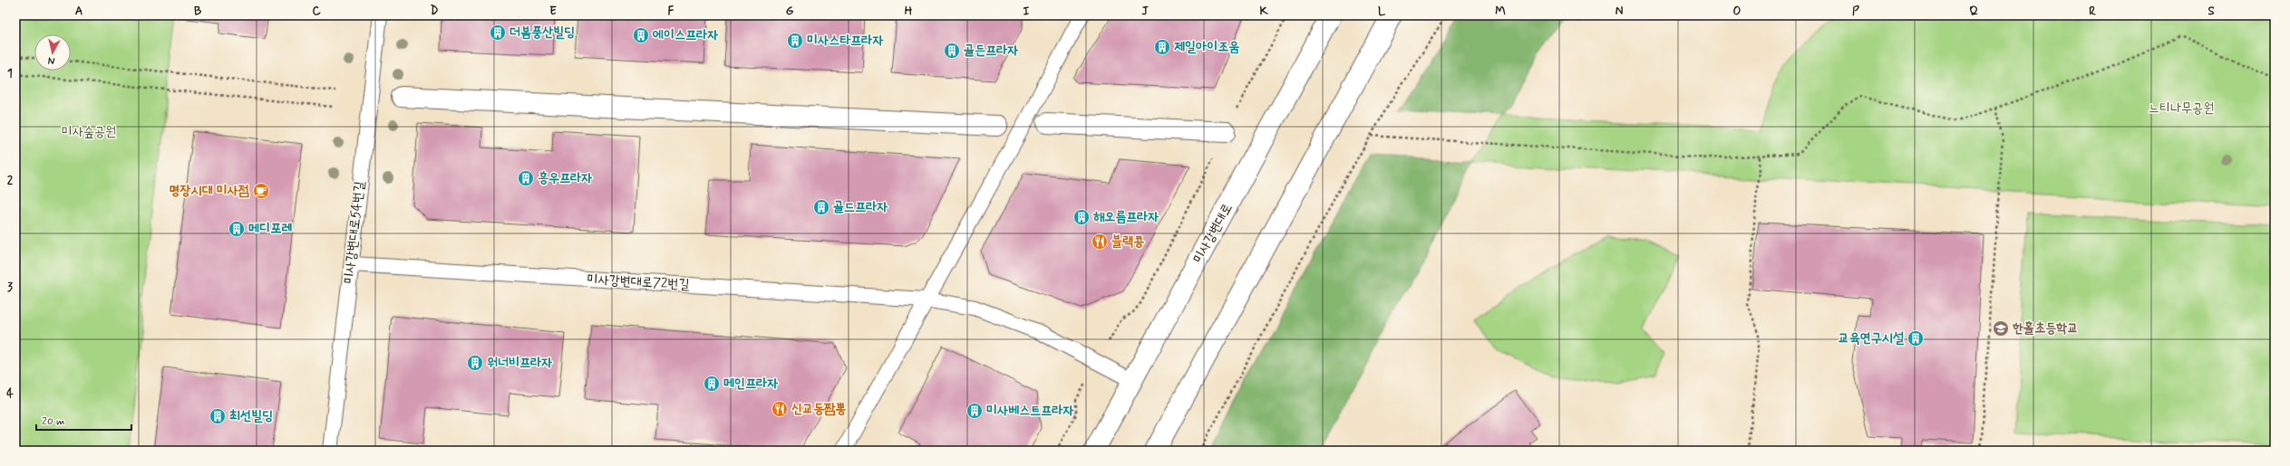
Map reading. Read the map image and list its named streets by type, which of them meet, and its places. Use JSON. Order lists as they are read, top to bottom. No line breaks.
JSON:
{"streets":{"main road":["미사강변대로"],"lane":["미사강변대로54번길","미사강변대로72번길"]},"crossings":[["미사강변대로54번길","미사강변대로72번길"],["미사강변대로","미사강변대로72번길"]],"parks":["느티나무공원","미사숲공원"],"places":{"building":["더봄풍산빌딩","에이스프라자","미사스타프라자","제일아이조움","골든프라자","흥우프라자","골드프라자","해오름프라자","메디포레","교육연구시설","워너비프라자","메인프라자","미사베스트프라자","최선빌딩"],"cafe":["명장시대 미사점"],"restaurant":["블랙콩","신교동짬뽕"],"school or university":["한홀초등학교"]},"scale_bar":"20 m","north":"bottom","grid":{"columns":["A","B","C","D","E","F","G","H","I","J","K","L","M","N","O","P","Q","R","S"],"rows":["1","2","3","4"]}}
